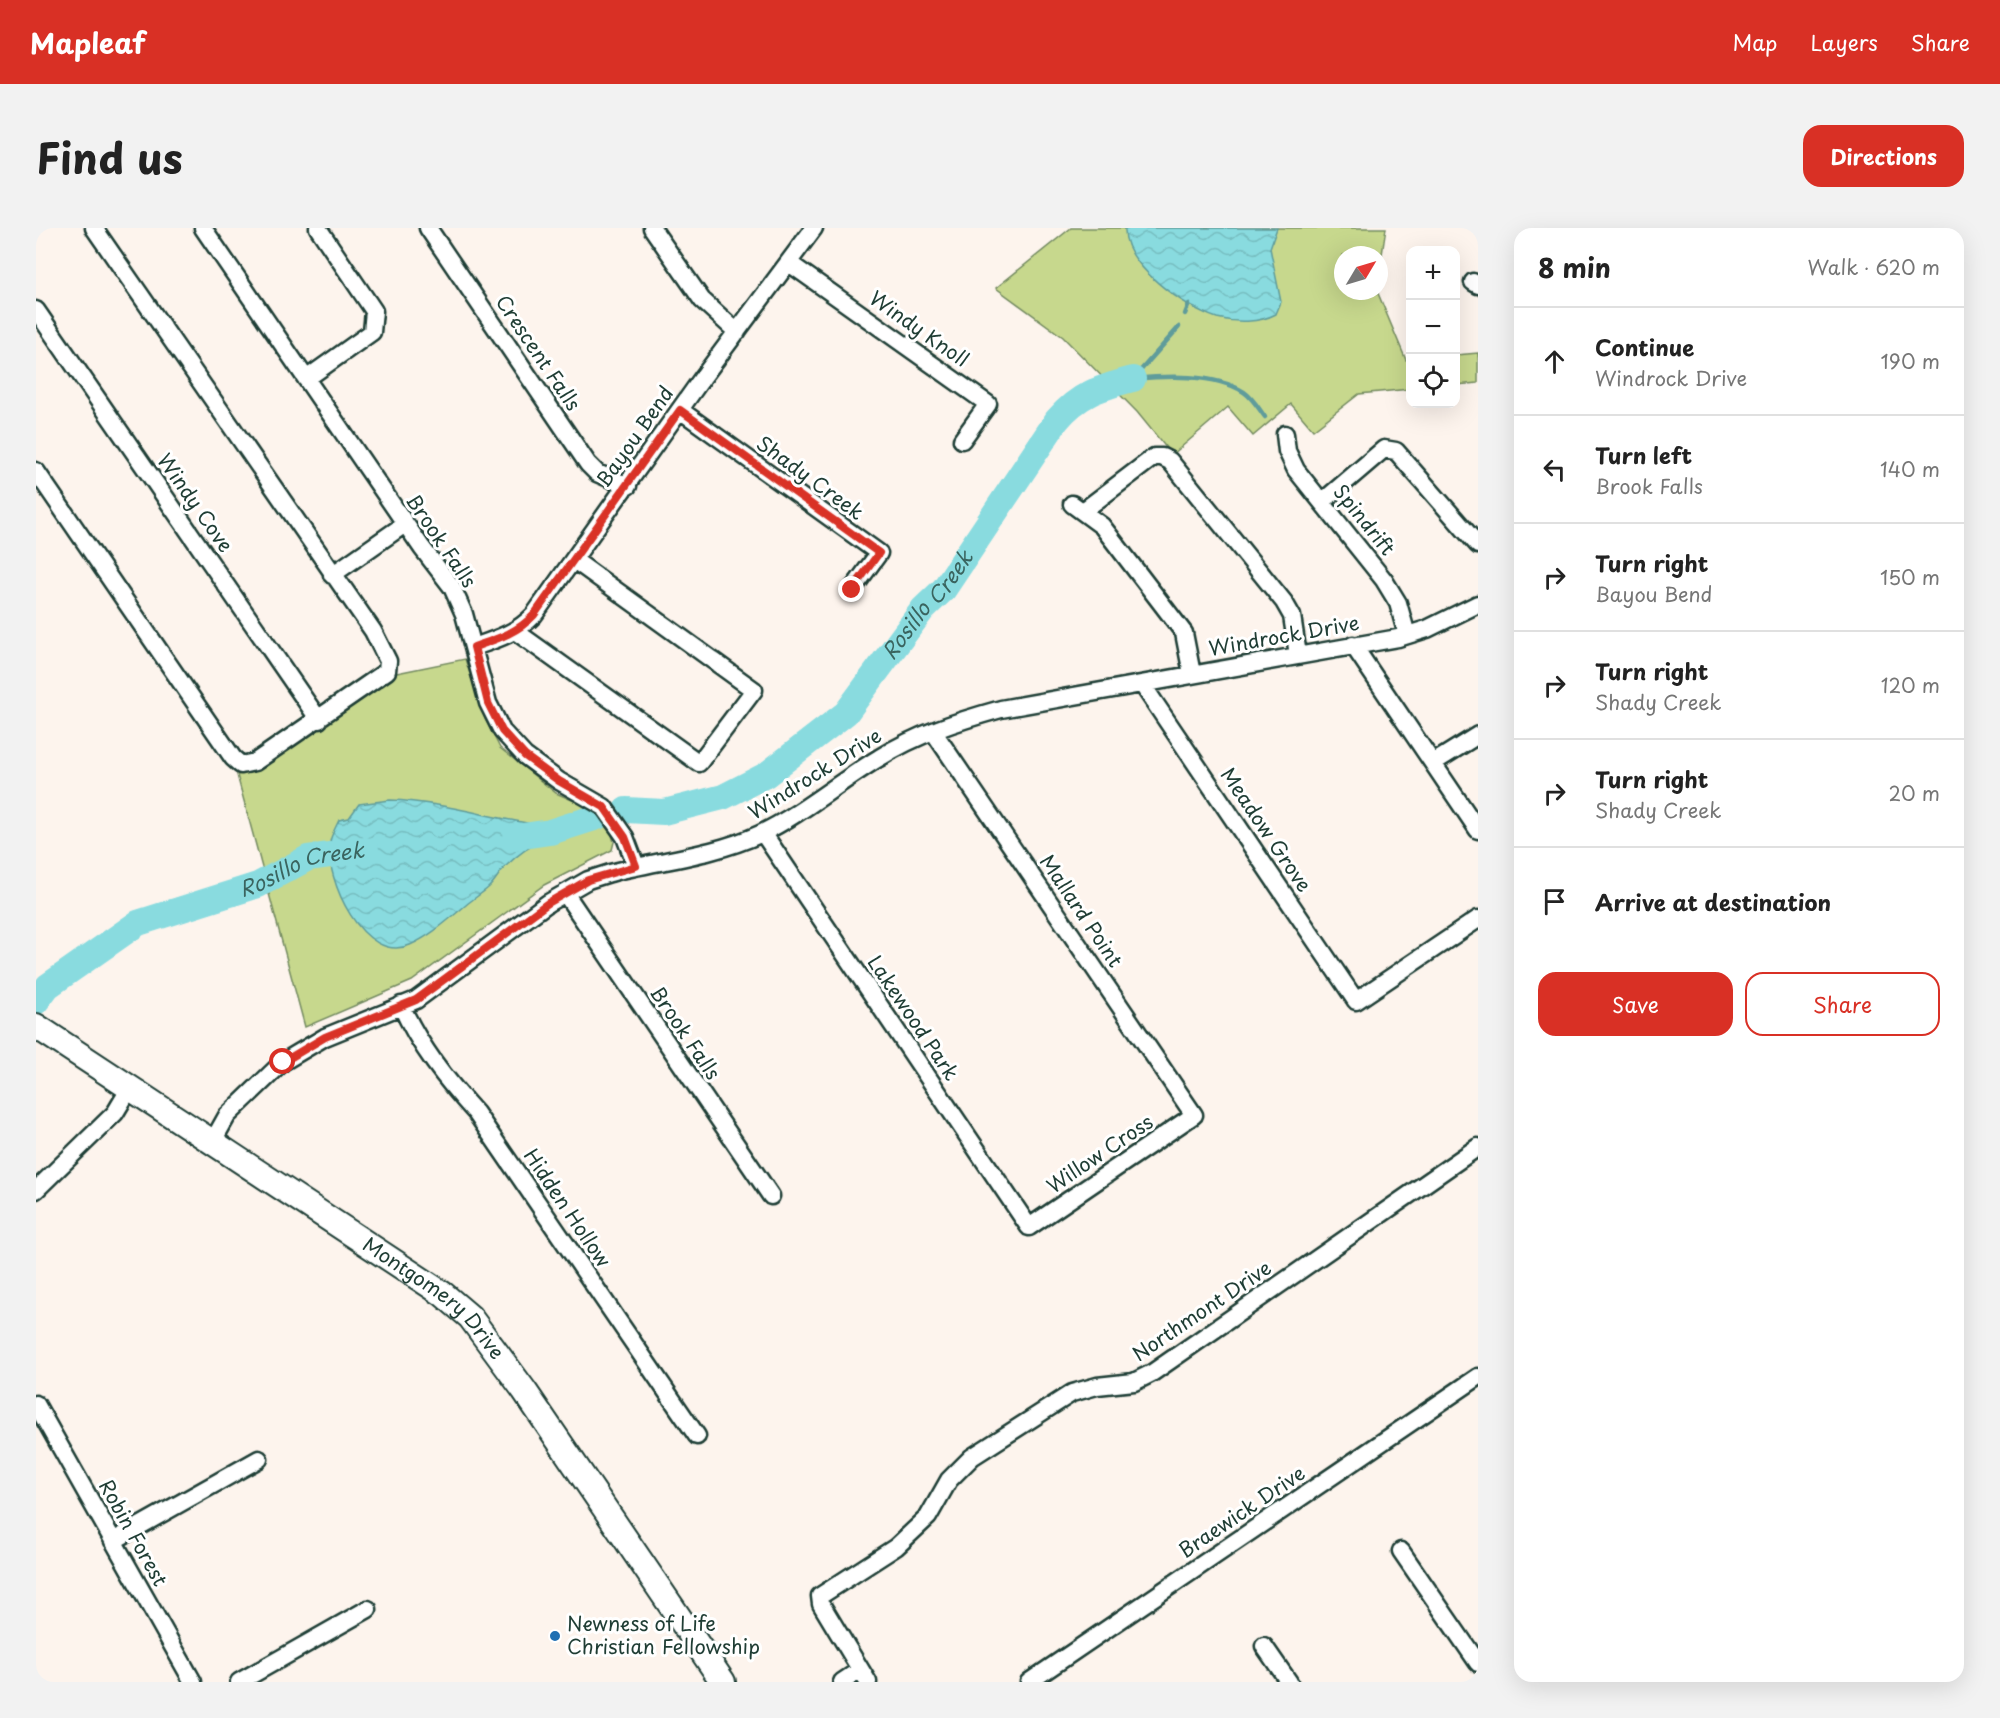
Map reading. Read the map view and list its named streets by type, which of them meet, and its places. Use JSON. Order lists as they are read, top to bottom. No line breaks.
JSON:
{"streets":{"main road":["Montgomery Drive"],"street":["Windy Knoll","Crescent Falls","Bayou Bend","Shady Creek","Windy Cove","Spindrift","Brook Falls","Windrock Drive","Meadow Grove","Mallard Point","Lakewood Park","Willow Cross","Hidden Hollow","Northmont Drive","Braewick Drive","Robin Forest"]},"crossings":[["Windy Knoll","Bayou Bend"],["Crescent Falls","Bayou Bend"],["Bayou Bend","Shady Creek"],["Bayou Bend","Brook Falls"],["Spindrift","Windrock Drive"],["Brook Falls","Windrock Drive"],["Windrock Drive","Meadow Grove"],["Windrock Drive","Mallard Point"],["Windrock Drive","Lakewood Park"],["Windrock Drive","Hidden Hollow"],["Windrock Drive","Montgomery Drive"],["Mallard Point","Willow Cross"],["Lakewood Park","Willow Cross"]],"water":["Rosillo Creek"],"places":["Newness of Life Christian Fellowship"],"north":"top right","page":{"header":"Mapleaf","nav":["Map","Layers","Share"],"title":"Find us","buttons":["Directions",["Save","Share"]],"heading":["8 min","Walk · 620 m"],"map_buttons":["+","−"],"list":[["Continue","Windrock Drive","190 m"],["Turn left","Brook Falls","140 m"],["Turn right","Bayou Bend","150 m"],["Turn right","Shady Creek","120 m"],["Turn right","Shady Creek","20 m"],"Arrive at destination"]}}
